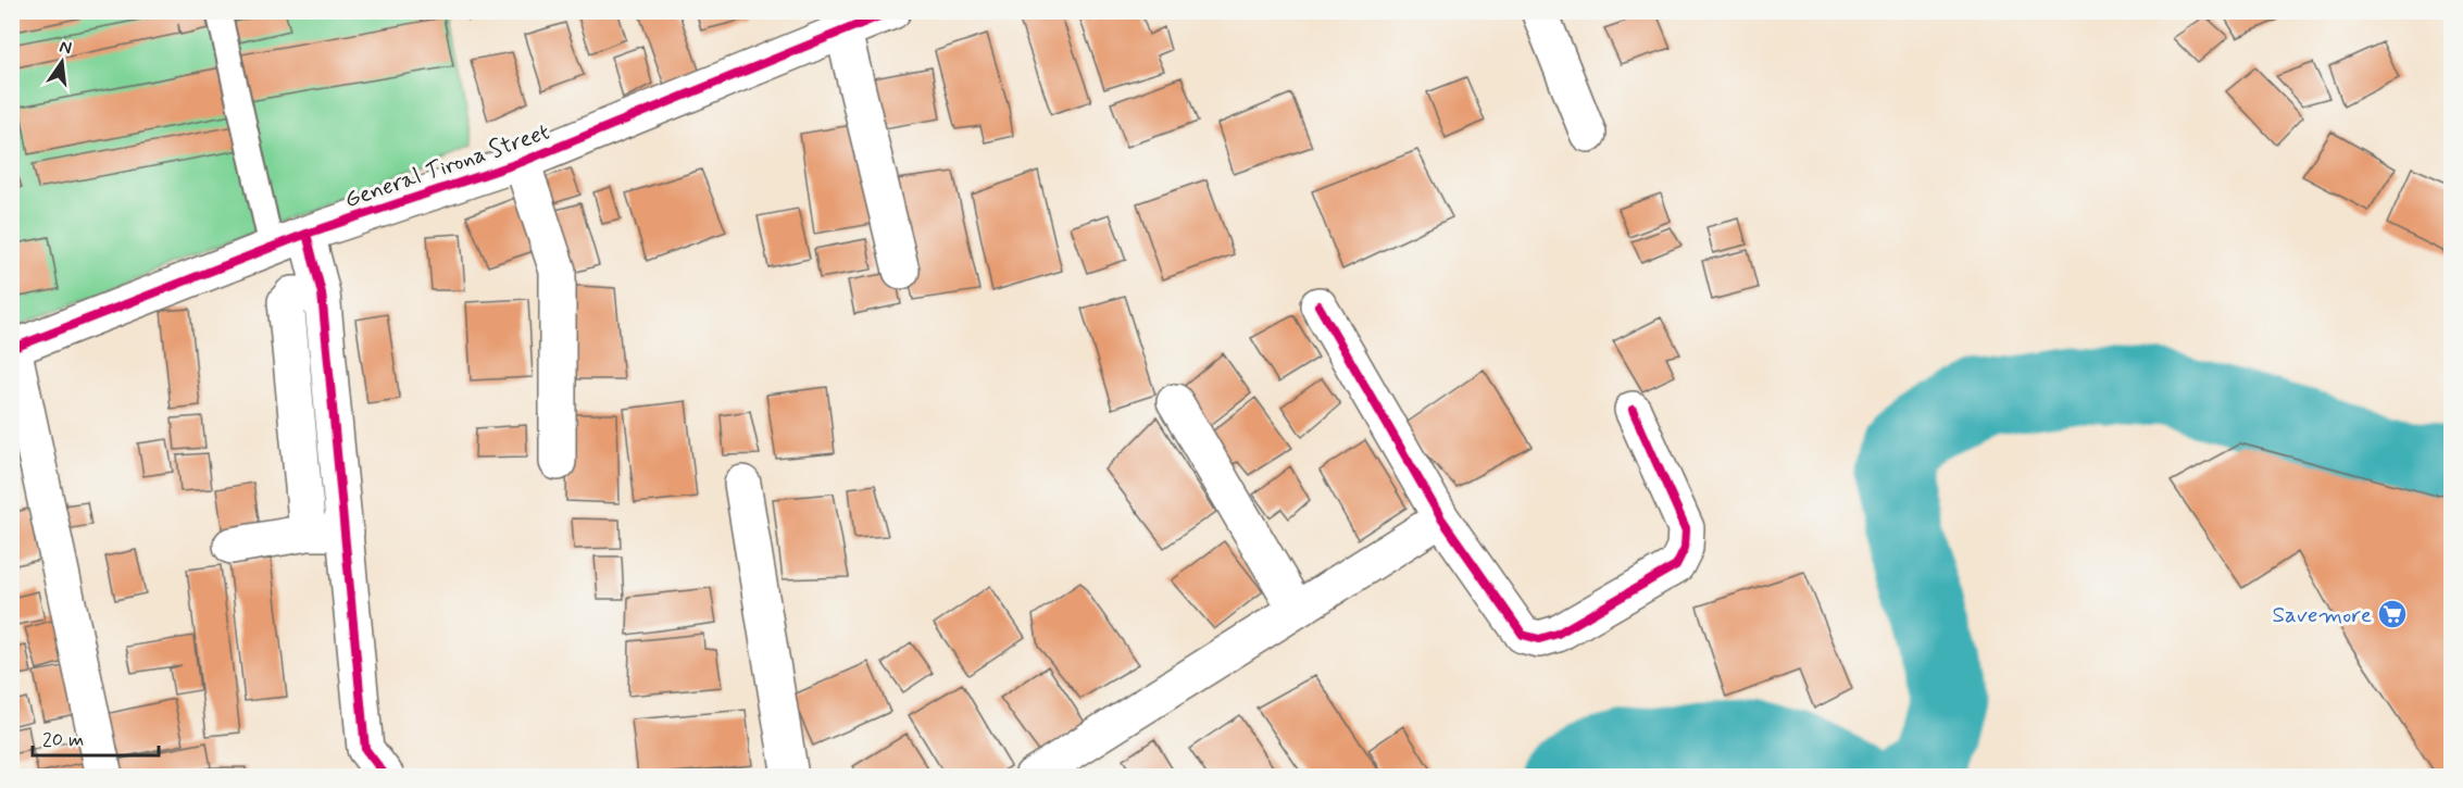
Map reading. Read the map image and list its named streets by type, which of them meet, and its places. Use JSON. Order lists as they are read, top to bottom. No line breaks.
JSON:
{"streets":{"street":["General Tirona Street"]},"places":{"supermarket":["Savemore"]},"scale_bar":"20 m","north":"top"}
